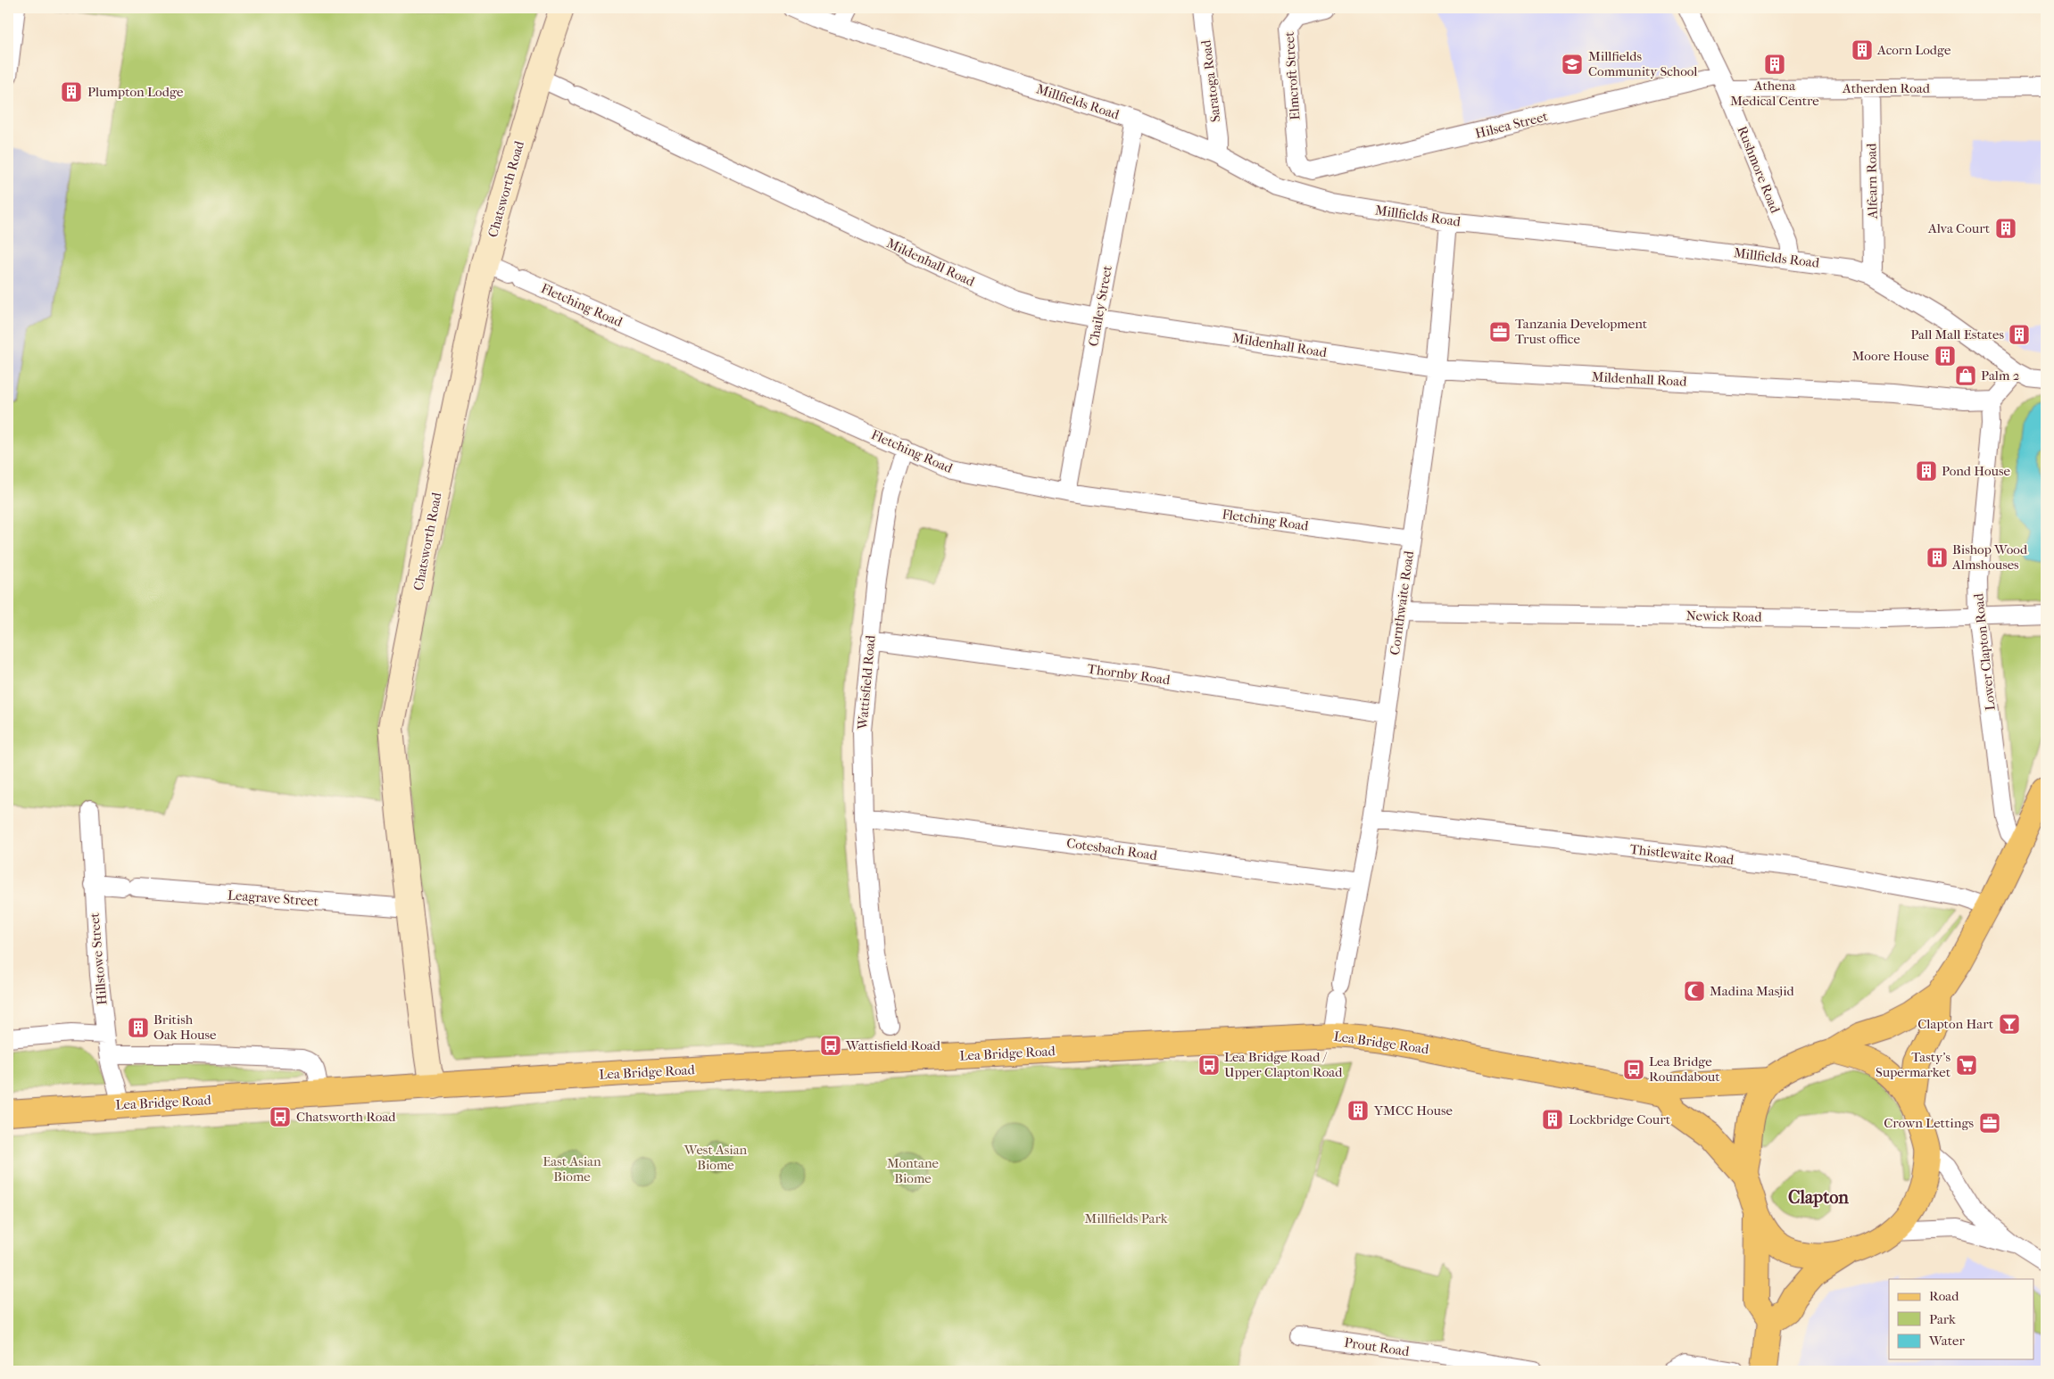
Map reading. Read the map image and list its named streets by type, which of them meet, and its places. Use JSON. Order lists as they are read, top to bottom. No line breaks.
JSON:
{"streets":{"main road":["Lea Bridge Road"],"street":["Elmcroft Street","Saratoga Road","Atherden Road","Millfields Road","Hilsea Street","Rushmore Road","Alfearn Road","Chatsworth Road","Mildenhall Road","Fletching Road","Chailey Street","Cornthwaite Road","Newick Road","Lower Clapton Road","Thornby Road","Wattisfield Road","Cotesbach Road","Thistlewaite Road","Leagrave Street","Hillstowe Street","Prout Road"]},"crossings":[["Elmcroft Street","Hilsea Street"],["Saratoga Road","Millfields Road"],["Atherden Road","Hilsea Street"],["Atherden Road","Rushmore Road"],["Atherden Road","Alfearn Road"],["Millfields Road","Rushmore Road"],["Millfields Road","Alfearn Road"],["Millfields Road","Chailey Street"],["Millfields Road","Cornthwaite Road"],["Hilsea Street","Rushmore Road"],["Chatsworth Road","Mildenhall Road"],["Chatsworth Road","Fletching Road"],["Chatsworth Road","Leagrave Street"],["Chatsworth Road","Lea Bridge Road"],["Mildenhall Road","Chailey Street"],["Mildenhall Road","Cornthwaite Road"],["Mildenhall Road","Lower Clapton Road"],["Fletching Road","Chailey Street"],["Fletching Road","Cornthwaite Road"],["Fletching Road","Wattisfield Road"],["Cornthwaite Road","Newick Road"],["Cornthwaite Road","Thornby Road"],["Cornthwaite Road","Cotesbach Road"],["Cornthwaite Road","Thistlewaite Road"],["Cornthwaite Road","Lea Bridge Road"],["Newick Road","Lower Clapton Road"],["Thornby Road","Wattisfield Road"],["Wattisfield Road","Cotesbach Road"],["Leagrave Street","Hillstowe Street"],["Hillstowe Street","Lea Bridge Road"]],"districts":["Clapton"],"parks":["West Asian Biome","East Asian Biome","Montane Biome","Millfields Park"],"places":{"building":["Acorn Lodge","Athena Medical Centre","Plumpton Lodge","Alva Court","Pall Mall Estates","Moore House","Pond House","Bishop Wood Almshouses","British Oak House","YMCC House","Lockbridge Court"],"school or university":["Millfields Community School"],"office":["Tanzania Development Trust office","Crown Lettings"],"shop":["Palm 2"],"mosque":["Madina Masjid"],"bar":["Clapton Hart"],"bus stop":["Wattisfield Road","Lea Bridge Road / Upper Clapton Road","Lea Bridge Roundabout","Chatsworth Road"],"supermarket":["Tasty's Supermarket"]},"legend":["Road","Park","Water"]}
